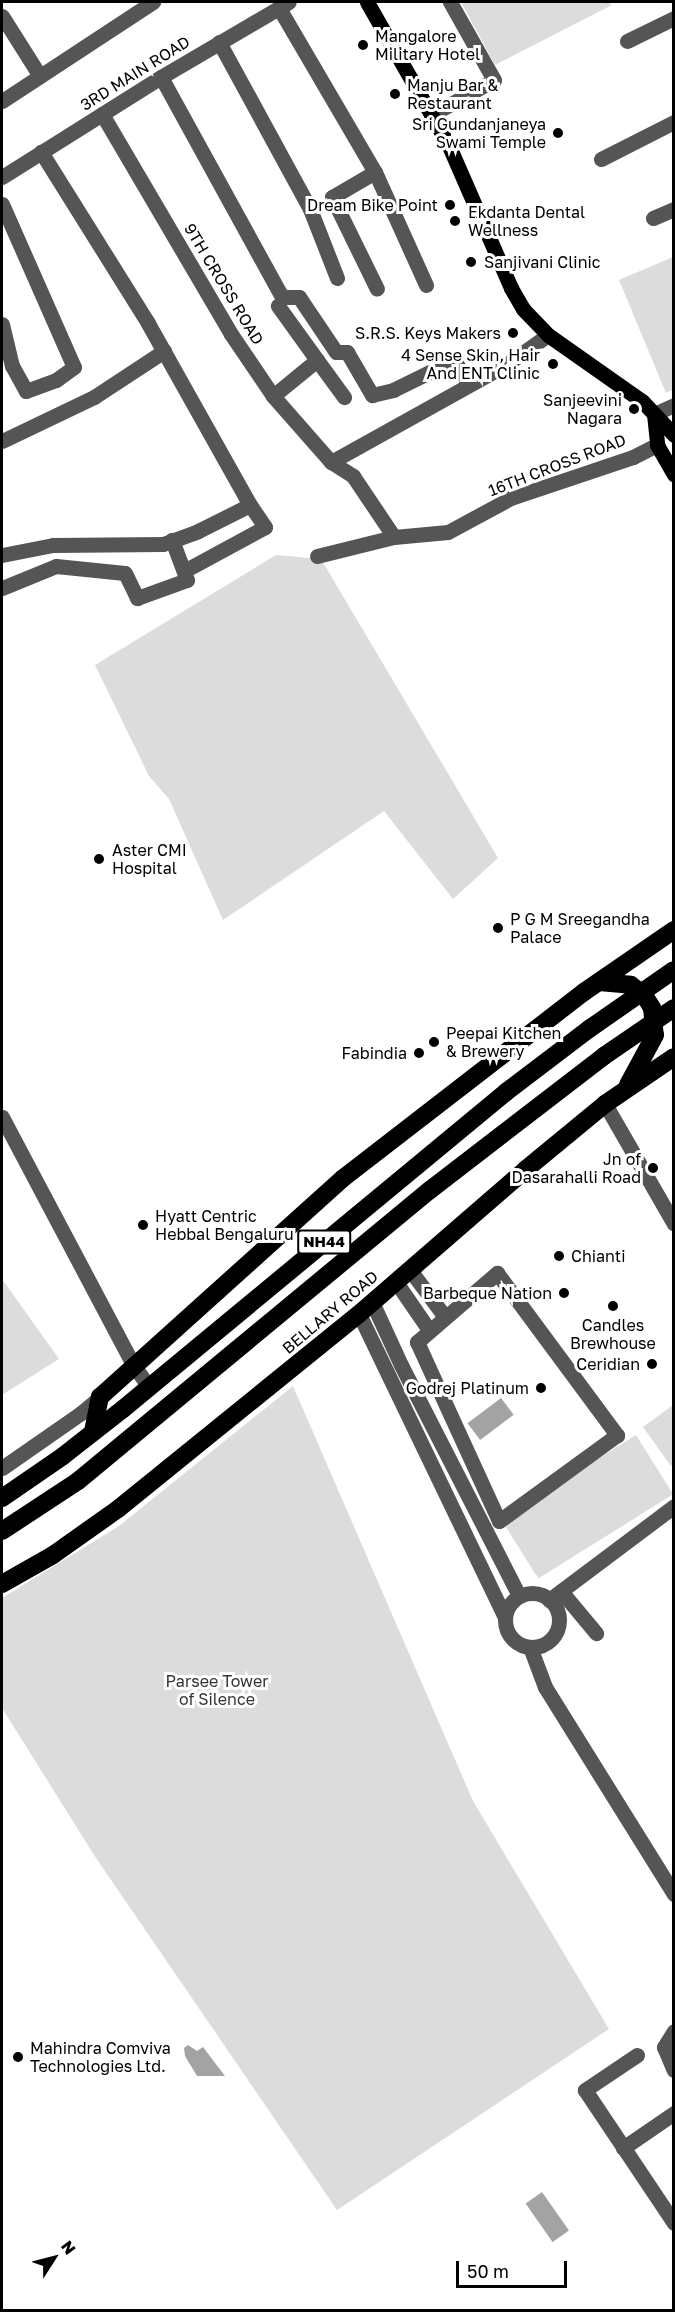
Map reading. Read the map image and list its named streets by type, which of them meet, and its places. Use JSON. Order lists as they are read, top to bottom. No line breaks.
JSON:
{"streets":{"highway":["NH44","BELLARY ROAD"],"street":["3RD MAIN ROAD","9TH CROSS ROAD","16TH CROSS ROAD"]},"crossings":[["3RD MAIN ROAD","9TH CROSS ROAD"]],"parks":["Parsee Tower of Silence"],"places":["Mangalore Military Hotel","Manju Bar & Restaurant","Sri Gundanjaneya Swami Temple","Dream Bike Point","Ekdanta Dental Wellness","Sanjivani Clinic","S.R.S. Keys Makers","4 Sense Skin, Hair And ENT Clinic","Sanjeevini Nagara","Aster CMI Hospital","P G M Sreegandha Palace","Peepai Kitchen & Brewery","Fabindia","Jn of Dasarahalli Road","Hyatt Centric Hebbal Bengaluru","Chianti","Barbeque Nation","Candles Brewhouse","Ceridian","Godrej Platinum","Mahindra Comviva Technologies Ltd."],"scale_bar":"50 m","north":"top right"}
